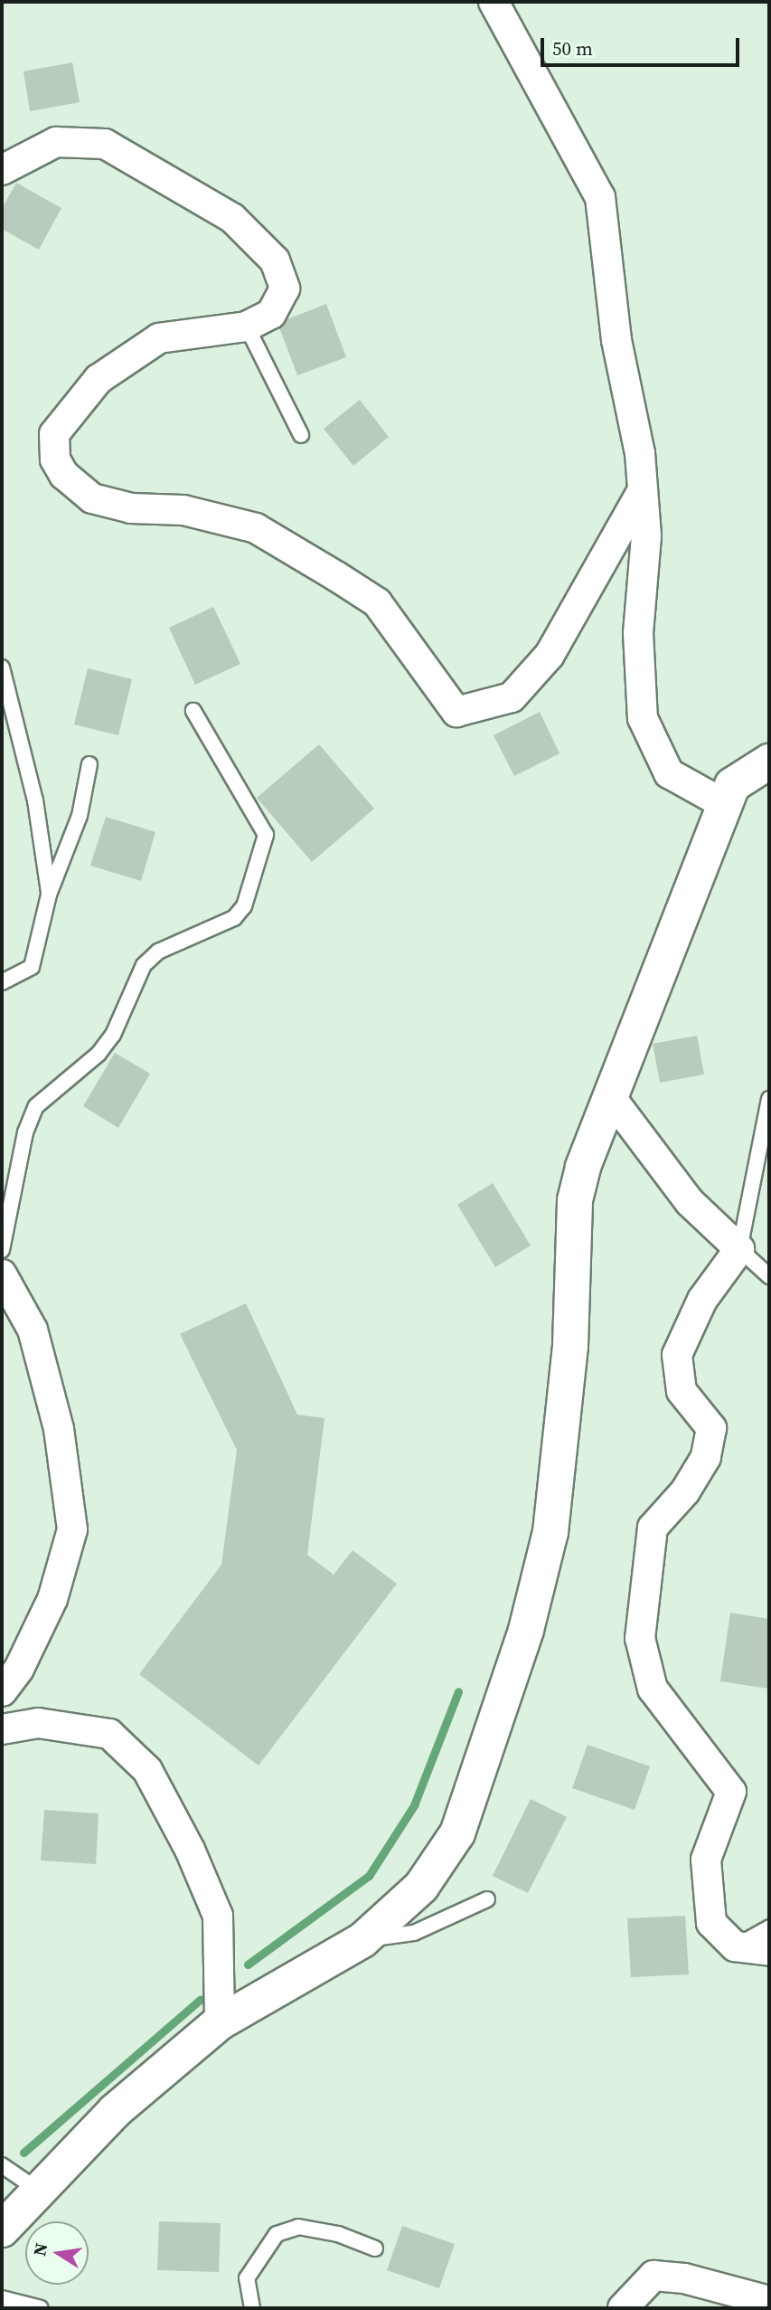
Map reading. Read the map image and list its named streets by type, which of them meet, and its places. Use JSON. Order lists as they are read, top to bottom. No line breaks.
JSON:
{"scale_bar":"50 m","north":"left"}
